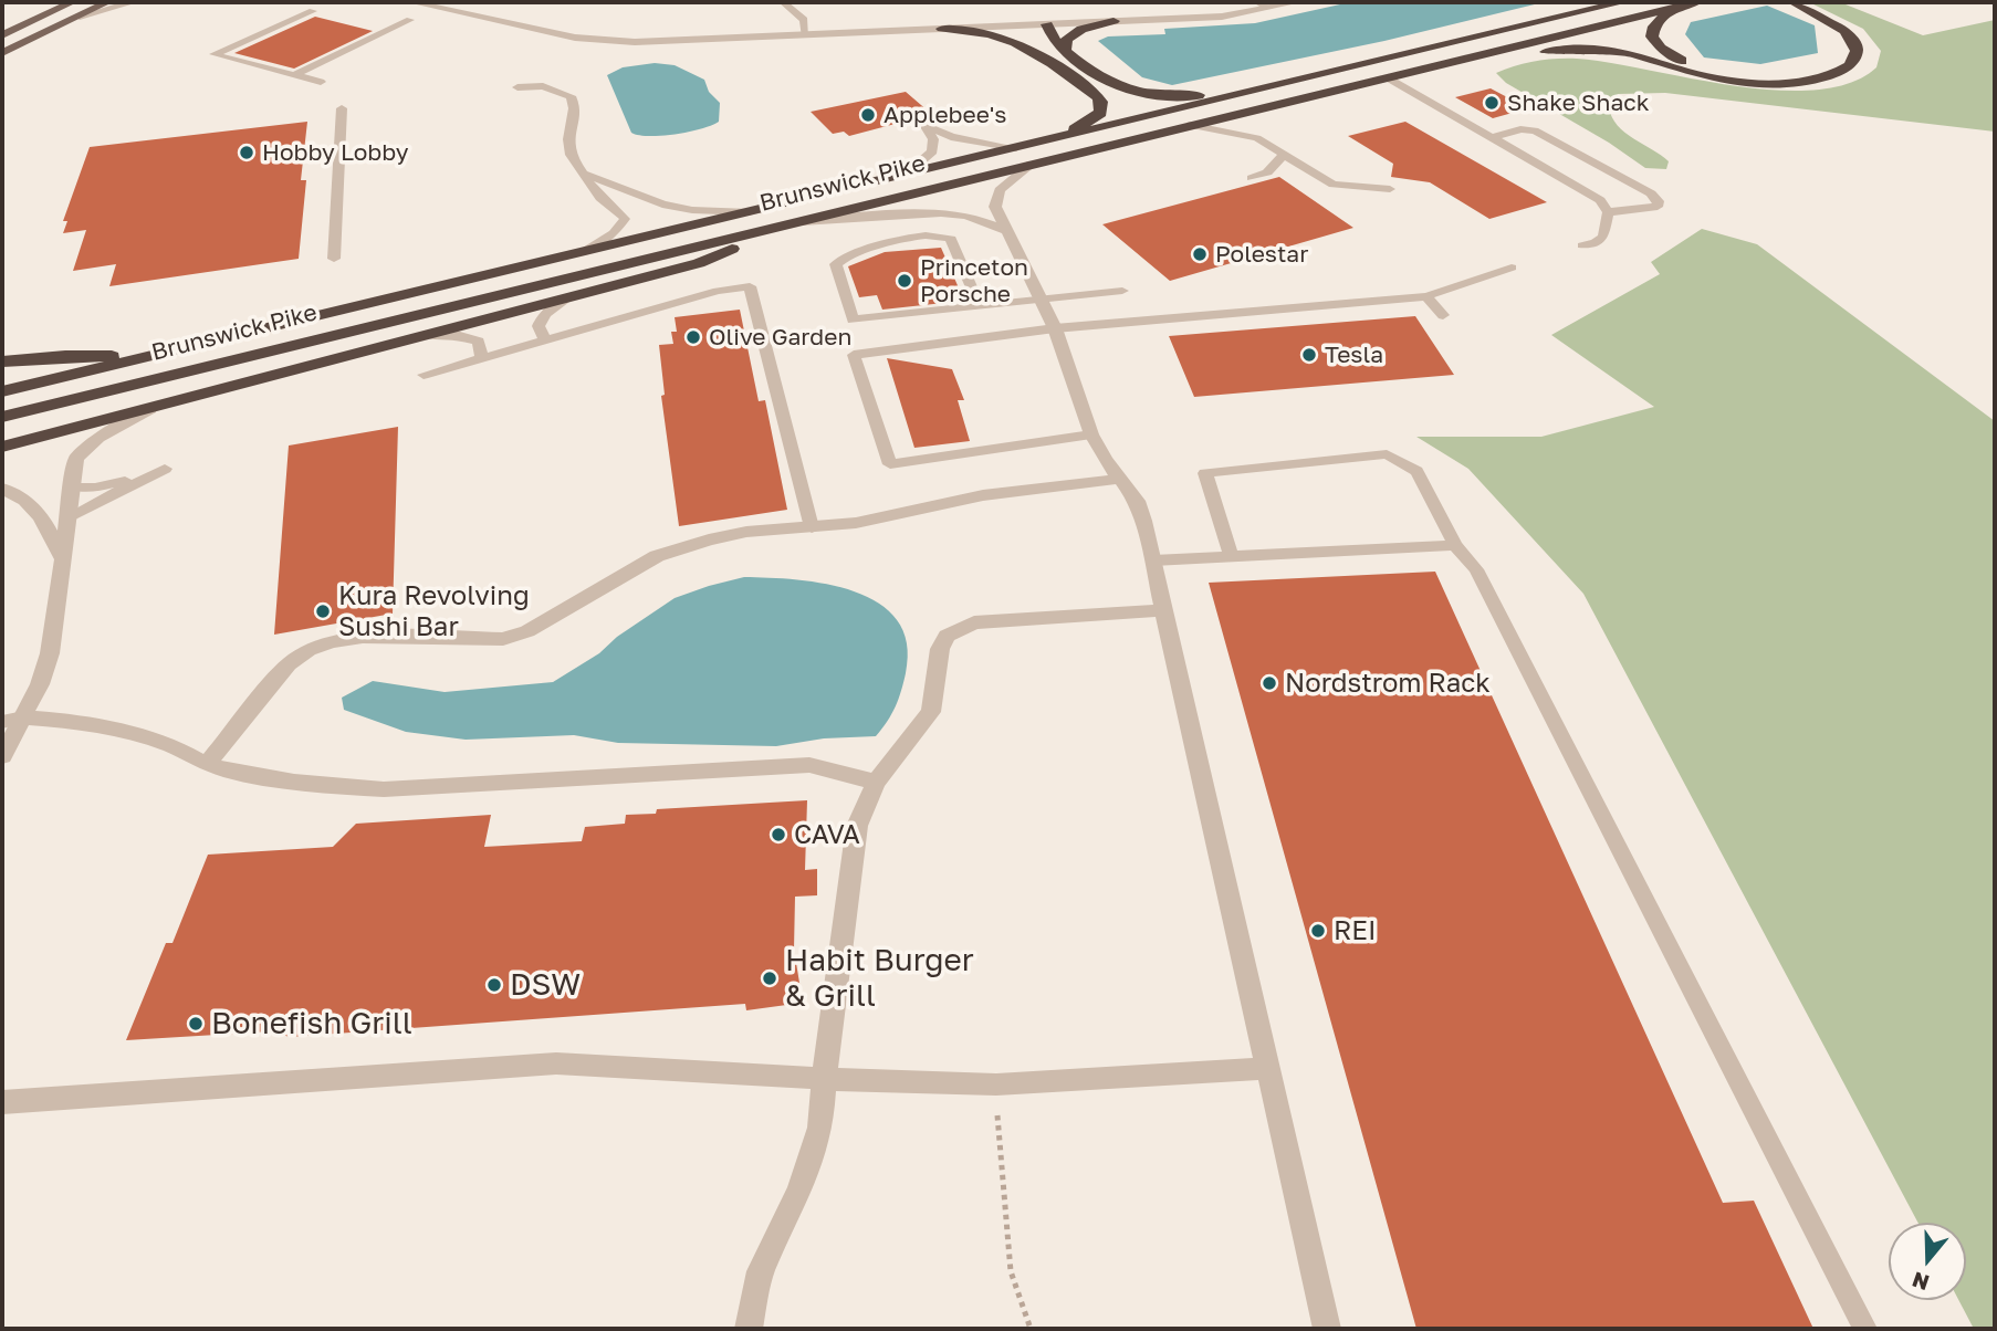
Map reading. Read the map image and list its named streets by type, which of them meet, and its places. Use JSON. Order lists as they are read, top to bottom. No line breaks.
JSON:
{"streets":{"highway":["Brunswick Pike"]},"places":["Shake Shack","Applebee's","Hobby Lobby","Polestar","Princeton Porsche","Olive Garden","Tesla","Kura Revolving Sushi Bar","Nordstrom Rack","CAVA","REI","Habit Burger & Grill","DSW","Bonefish Grill"],"north":"bottom"}
